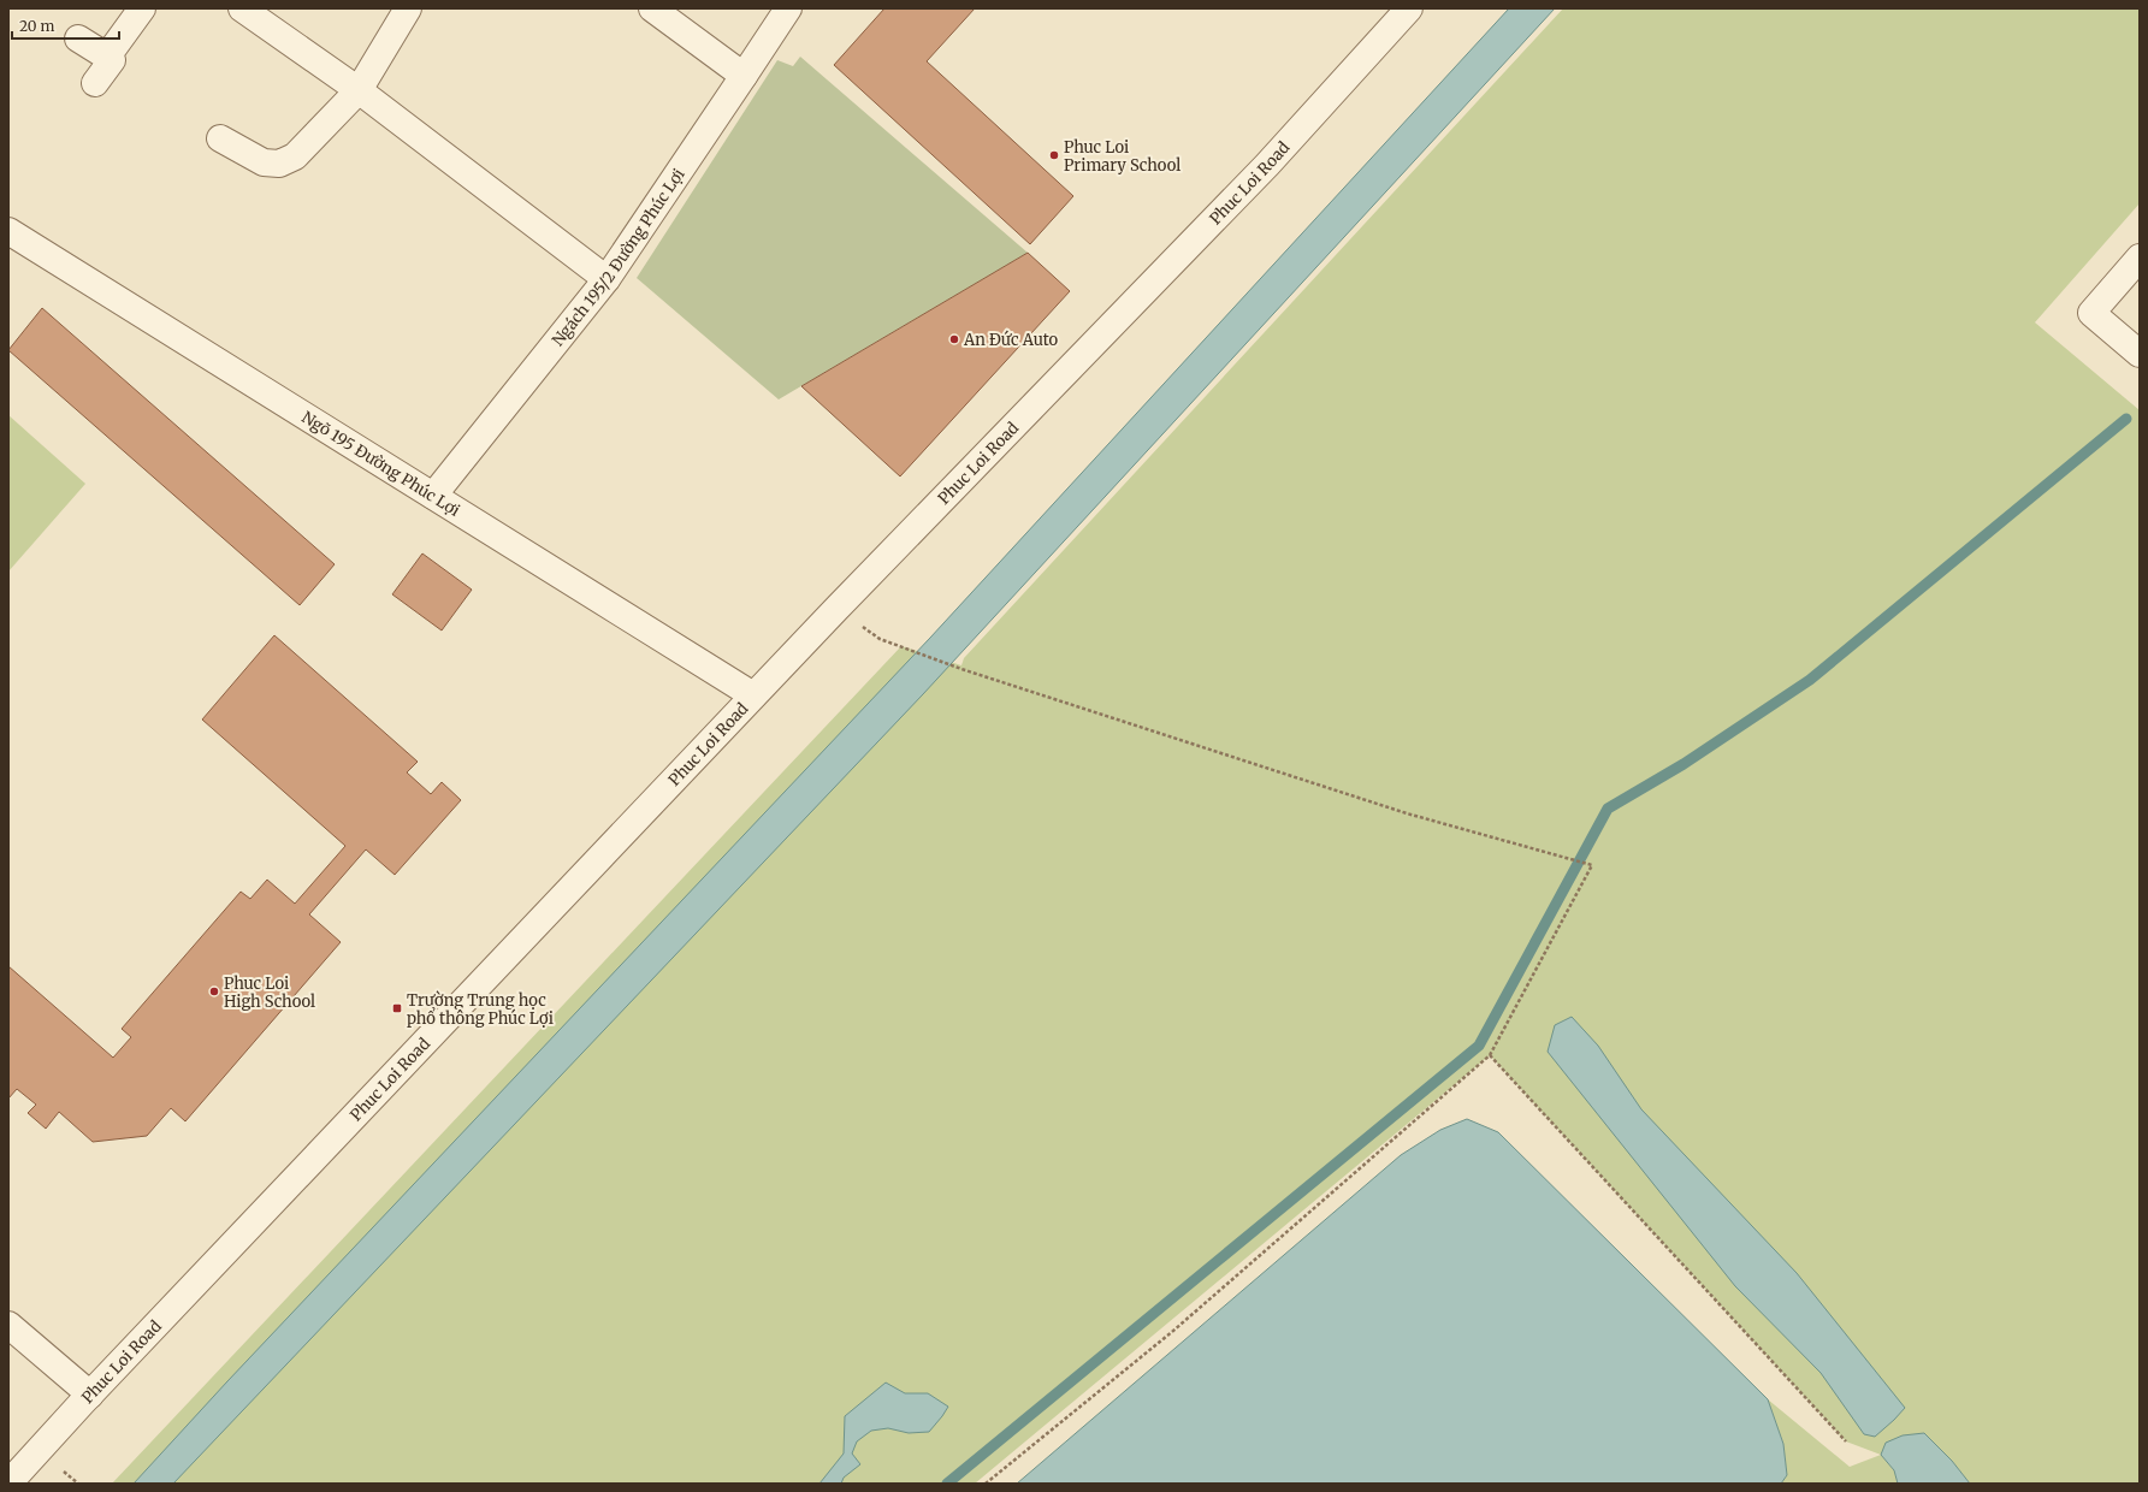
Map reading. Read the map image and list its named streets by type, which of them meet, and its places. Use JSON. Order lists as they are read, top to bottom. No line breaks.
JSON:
{"streets":{"street":["Phuc Loi Road","Ngách 195/2 Đường Phúc Lợi","Ngõ 195 Đường Phúc Lợi"]},"crossings":[["Phuc Loi Road","Ngõ 195 Đường Phúc Lợi"],["Ngách 195/2 Đường Phúc Lợi","Ngõ 195 Đường Phúc Lợi"]],"places":{"other":["Phuc Loi Primary School","An Đức Auto","Phuc Loi High School"],"transit":["Trường Trung học phổ thông Phúc Lợi"]},"scale_bar":"20 m"}
